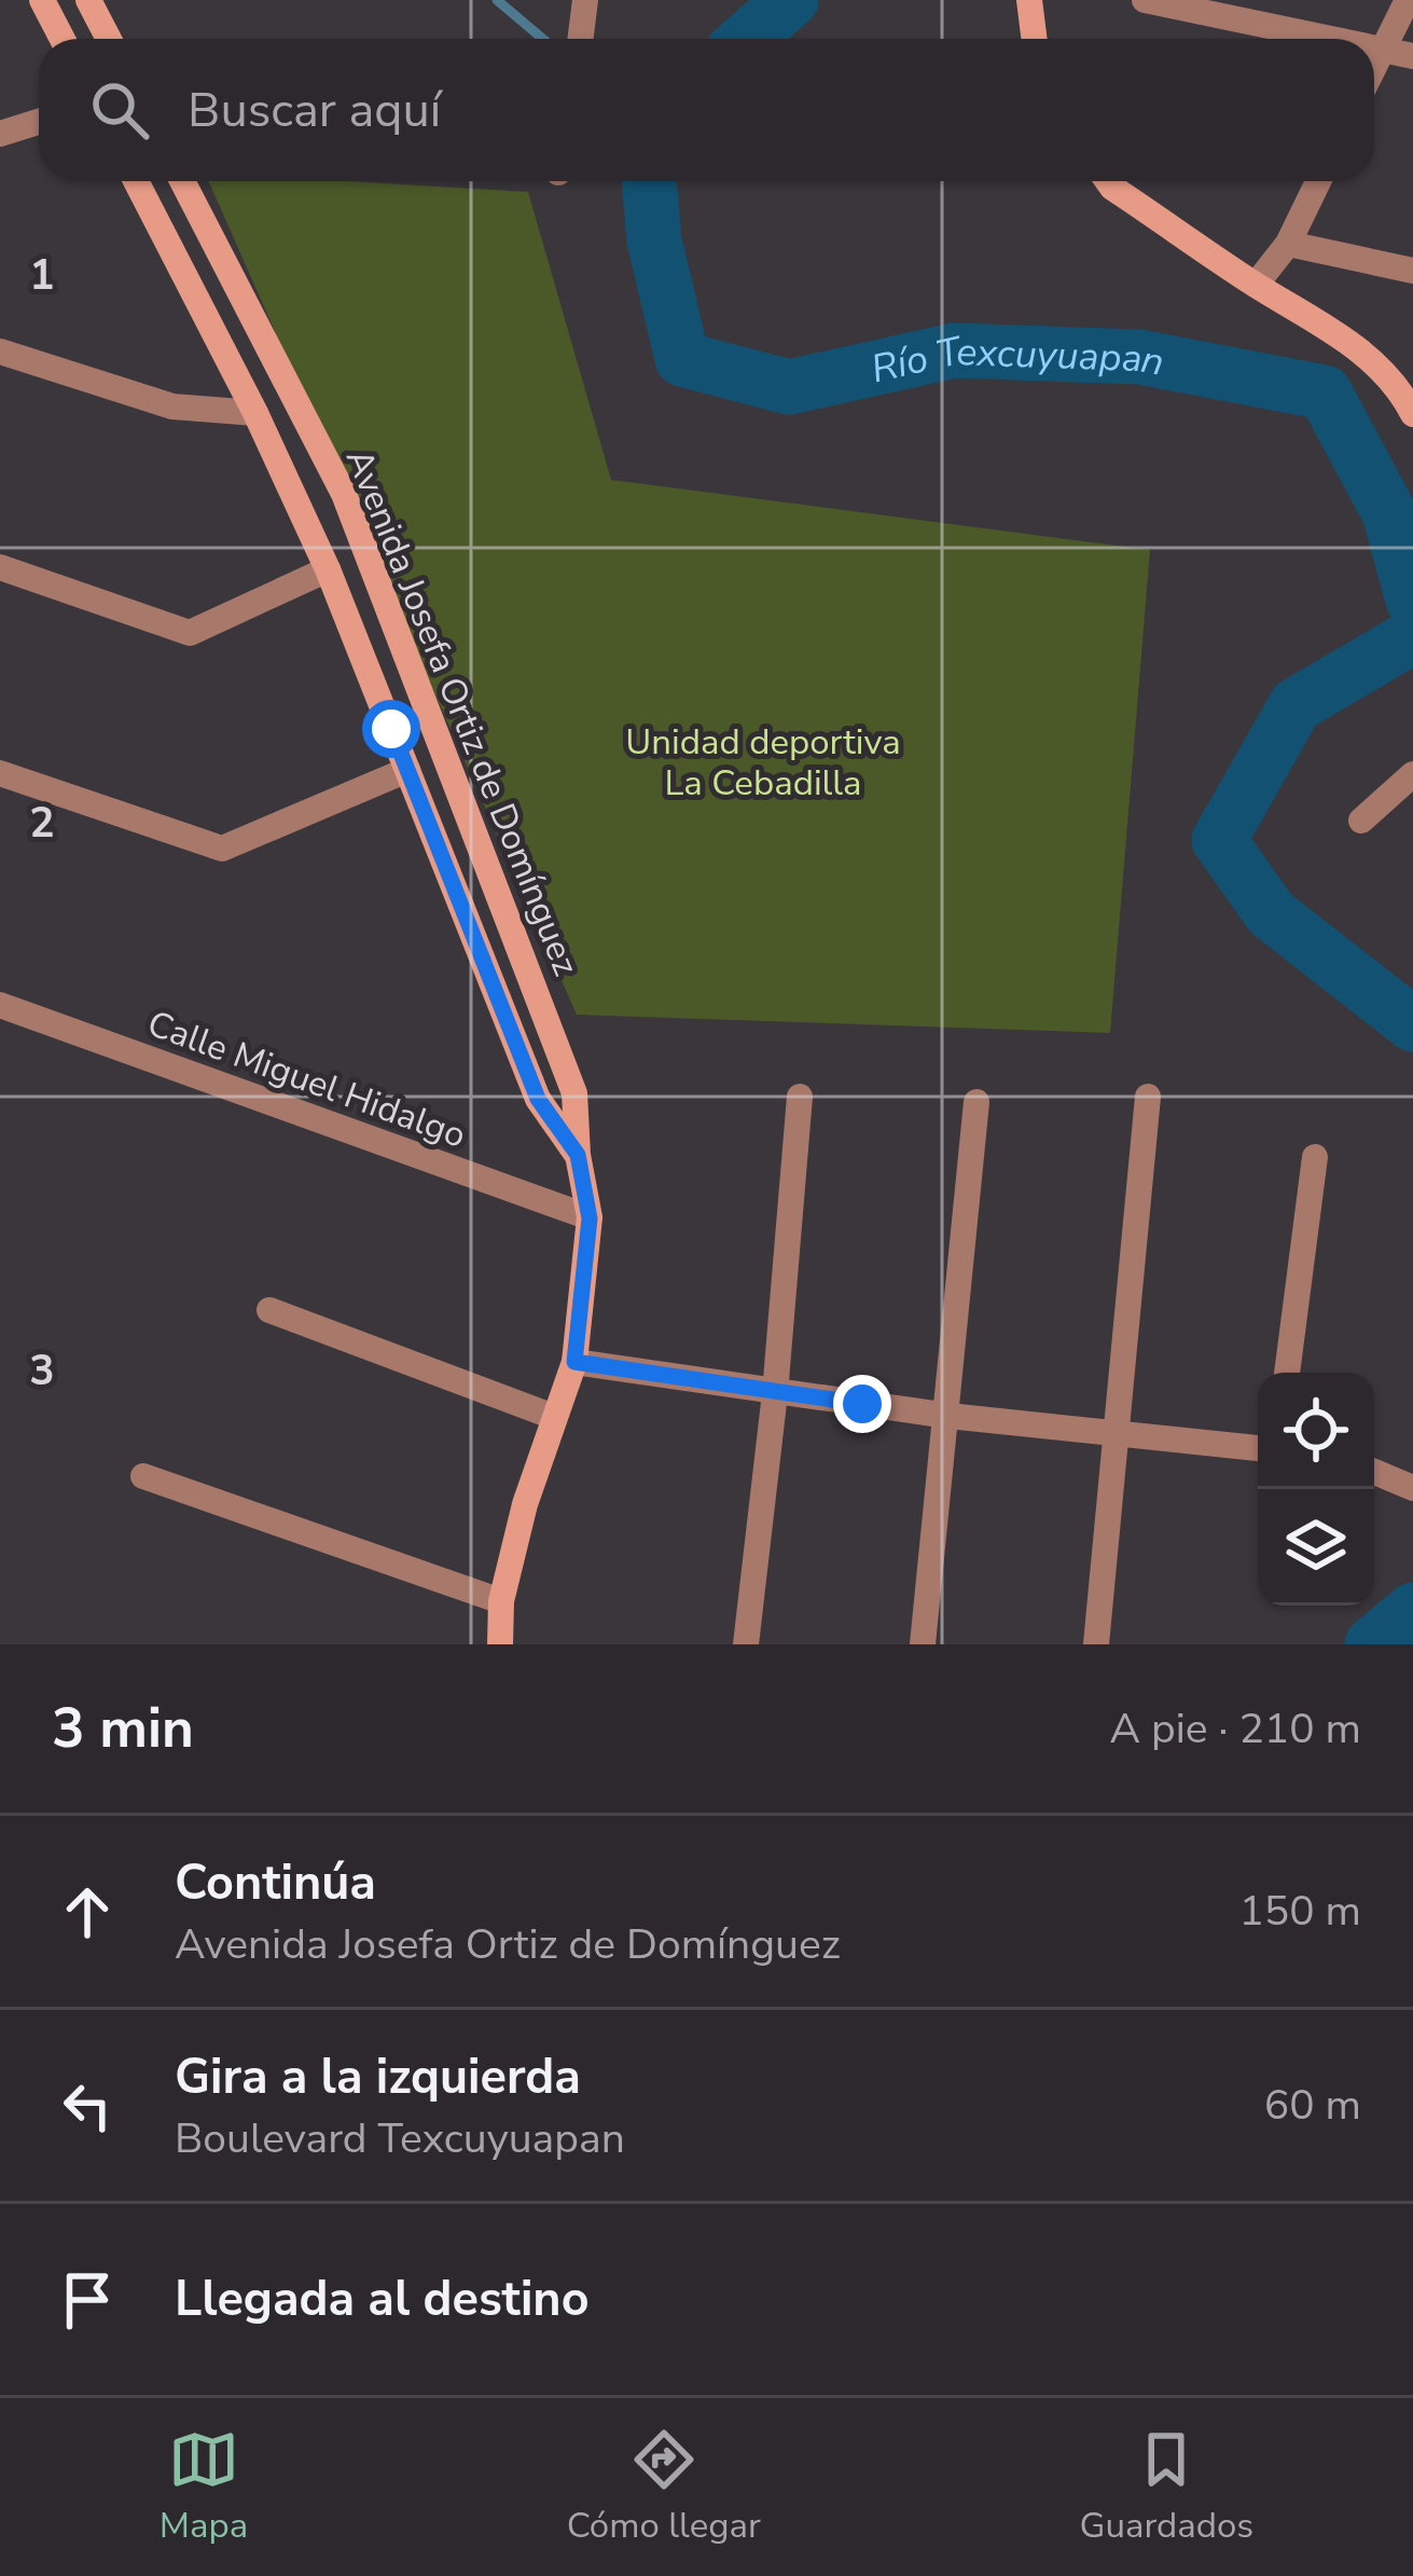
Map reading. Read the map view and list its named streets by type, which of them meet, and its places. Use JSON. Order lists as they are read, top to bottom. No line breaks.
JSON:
{"streets":{"main road":["Avenida Josefa Ortiz de Domínguez"],"street":["Calle Miguel Hidalgo"]},"crossings":[["Avenida Josefa Ortiz de Domínguez","Calle Miguel Hidalgo"]],"water":["Río Texcuyuapan"],"parks":["Unidad deportiva La Cebadilla"],"page":{"search":"Buscar aquí","heading":["3 min","A pie · 210 m"],"list":[["Continúa","Avenida Josefa Ortiz de Domínguez","150 m"],["Gira a la izquierda","Boulevard Texcuyuapan","60 m"],"Llegada al destino"],"nav":["Mapa","Cómo llegar","Guardados"]},"grid":{"rows":["1","2","3"]}}
